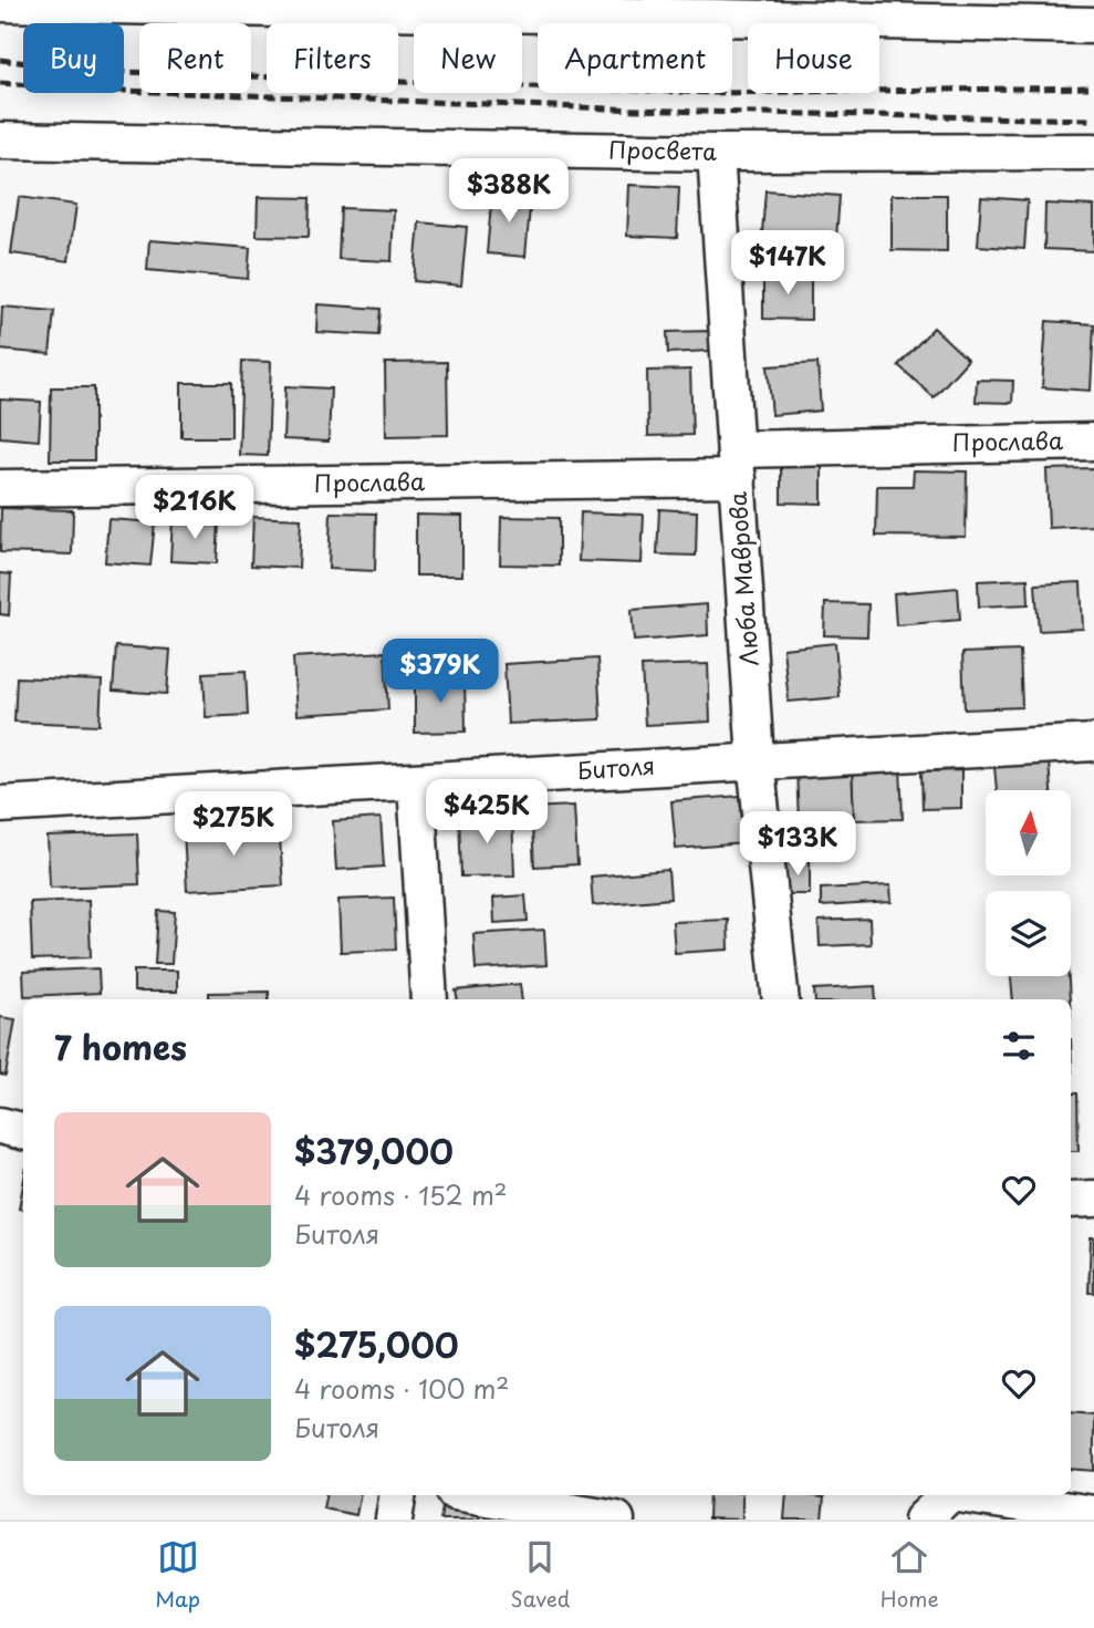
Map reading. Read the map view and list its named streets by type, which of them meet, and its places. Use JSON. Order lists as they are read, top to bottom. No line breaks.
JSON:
{"streets":{"street":["Просвета","Прослава","Люба Маврова","Битоля"]},"crossings":[["Просвета","Люба Маврова"],["Прослава","Люба Маврова"],["Люба Маврова","Битоля"]],"north":"top","page":{"chip":["Buy","Rent","Filters","New","Apartment","House"],"price":["$388K","$147K","$216K","$379K","$425K","$275K","$133K"],"heading":"7 homes","list":[{"name":"$379,000","note":"4 rooms · 152 m² · Битоля"},{"name":"$275,000","note":"4 rooms · 100 m² · Битоля"}],"tabs":["Map","Saved","Home"]}}
